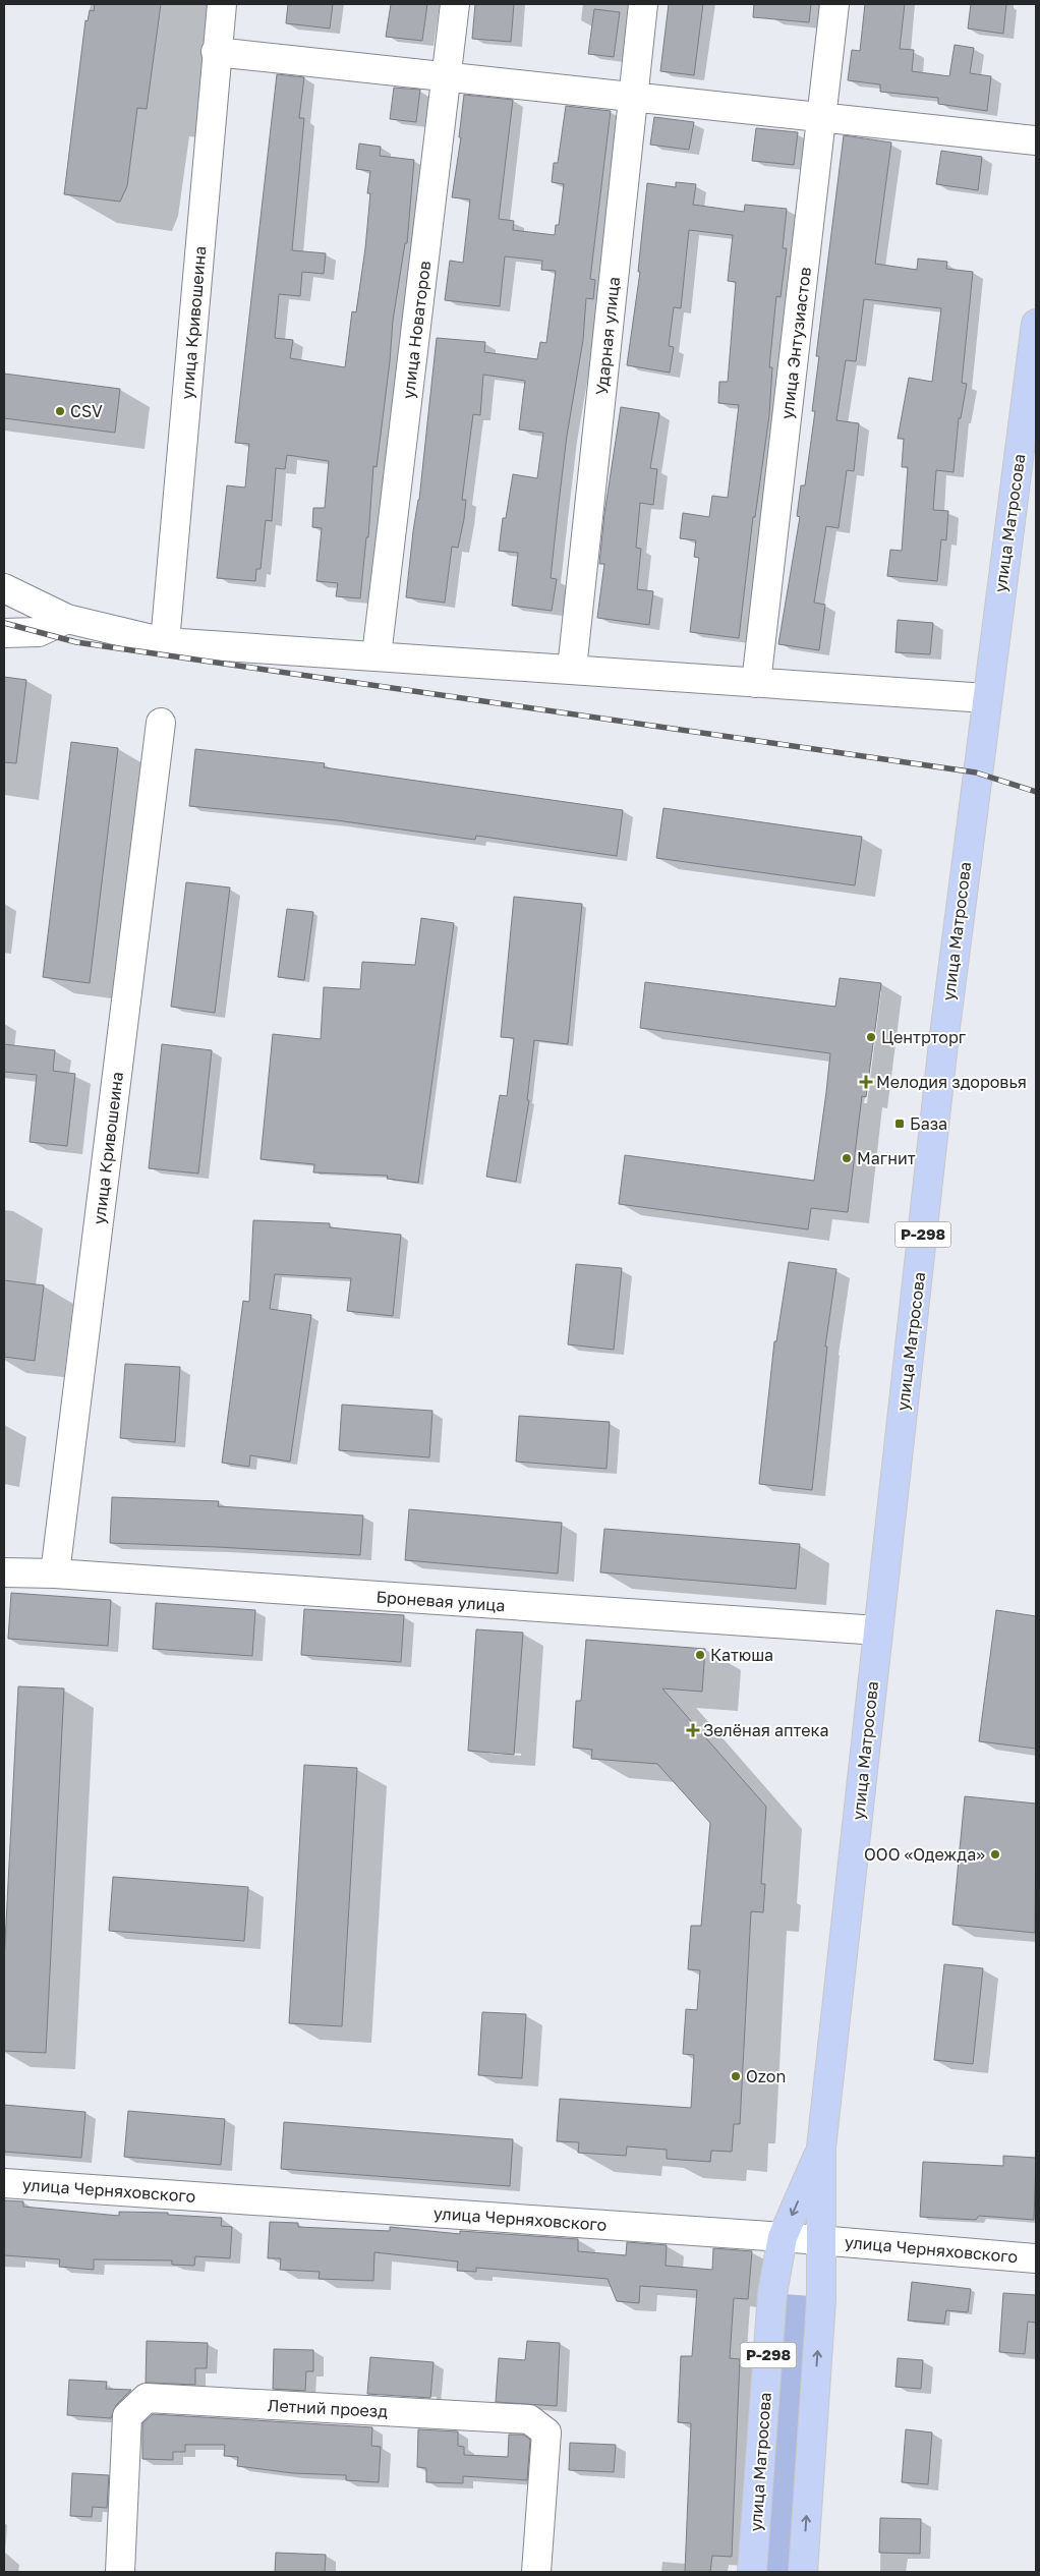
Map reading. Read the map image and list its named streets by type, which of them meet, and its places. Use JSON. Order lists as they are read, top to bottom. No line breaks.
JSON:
{"streets":{"highway":["улица Матросова","Р-298"],"street":["улица Кривошеина","улица Новаторов","Ударная улица","улица Энтузиастов","Броневая улица","улица Черняховского","Летний проезд"]},"crossings":[["улица Кривошеина","Броневая улица"],["улица Матросова","Броневая улица"],["улица Матросова","улица Черняховского"]],"places":{"other":["CSV","Центрторг","Магнит","Катюша","ООО «Одежда»","Ozon"],"health":["Мелодия здоровья","Зелёная аптека"],"transit":["База"]}}
